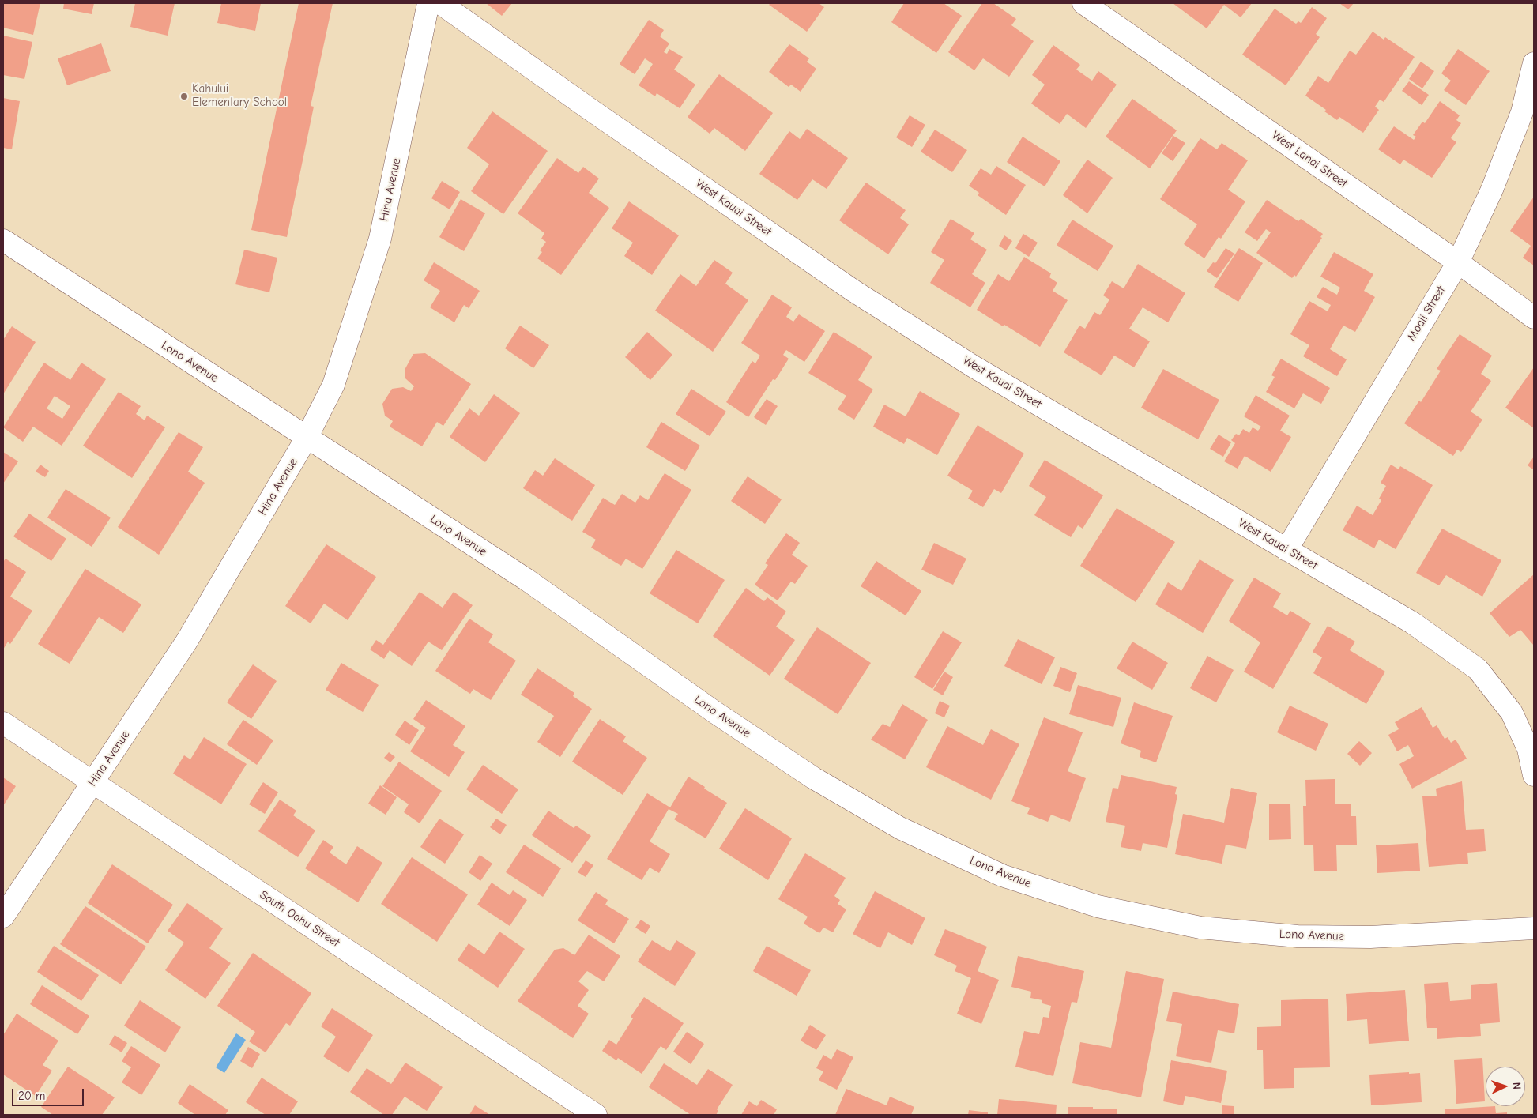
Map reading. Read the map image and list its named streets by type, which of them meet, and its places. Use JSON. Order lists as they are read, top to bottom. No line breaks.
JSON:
{"streets":{"street":["West Lanai Street","Hina Avenue","West Kauai Street","Moali Street","Lono Avenue","South Oahu Street"]},"crossings":[["West Lanai Street","Moali Street"],["Hina Avenue","Lono Avenue"],["Hina Avenue","South Oahu Street"],["West Kauai Street","Moali Street"]],"places":["Kahului Elementary School"],"scale_bar":"20 m","north":"right"}
